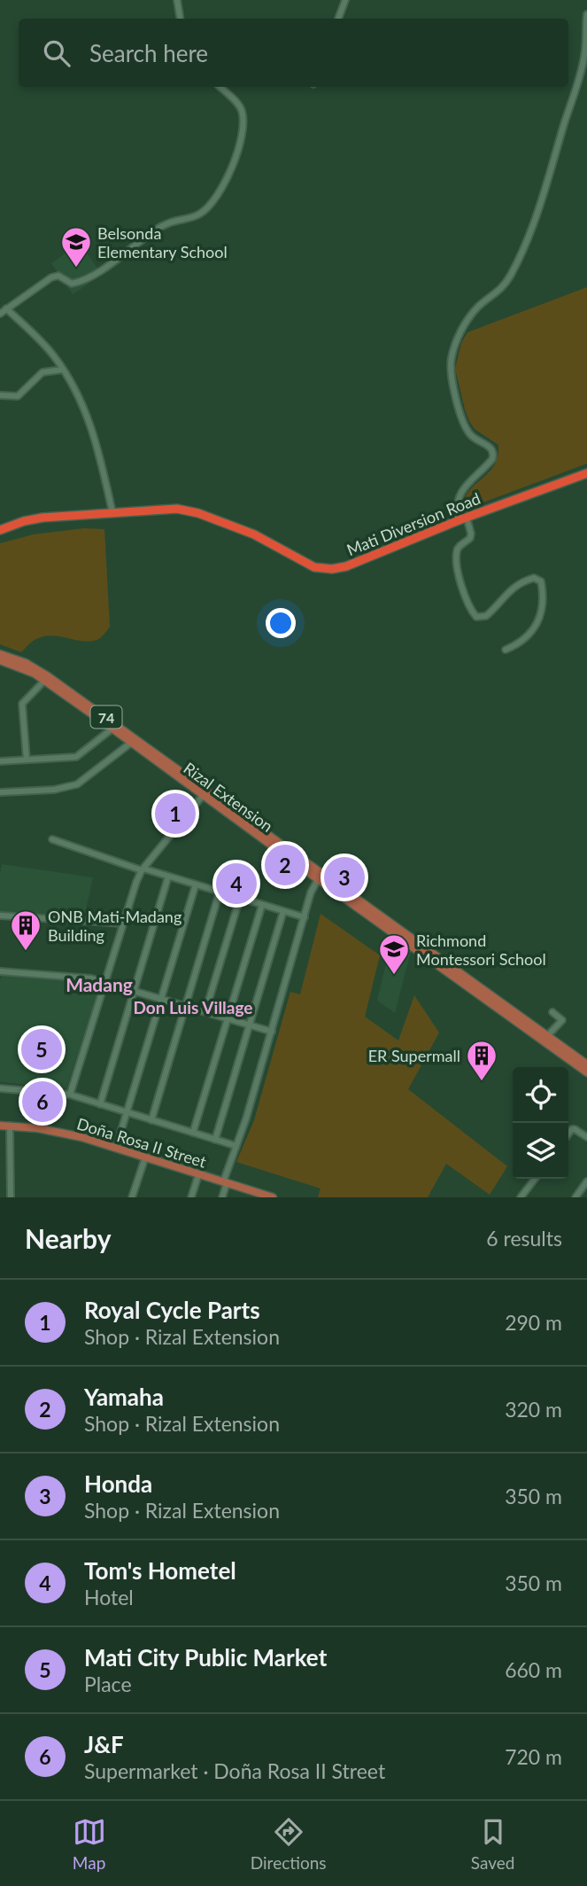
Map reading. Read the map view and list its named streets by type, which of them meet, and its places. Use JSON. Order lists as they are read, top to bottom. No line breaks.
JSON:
{"streets":{"highway":["Mati Diversion Road"],"main road":["74","Rizal Extension","Doña Rosa II Street"]},"districts":["Madang","Don Luis Village"],"places":{"school or university":["Belsonda Elementary School","Richmond Montessori School"],"building":["ONB Mati-Madang Building","ER Supermall"]},"page":{"search":"Search here","pins":["1","2","3","4","5","6"],"heading":["Nearby","6 results"],"list":[{"mark":"1","name":"Royal Cycle Parts","note":"Shop · Rizal Extension","value":"290 m"},{"mark":"2","name":"Yamaha","note":"Shop · Rizal Extension","value":"320 m"},{"mark":"3","name":"Honda","note":"Shop · Rizal Extension","value":"350 m"},{"mark":"4","name":"Tom's Hometel","note":"Hotel","value":"350 m"},{"mark":"5","name":"Mati City Public Market","note":"Place","value":"660 m"},{"mark":"6","name":"J&F","note":"Supermarket · Doña Rosa II Street","value":"720 m"}],"nav":["Map","Directions","Saved"]}}
